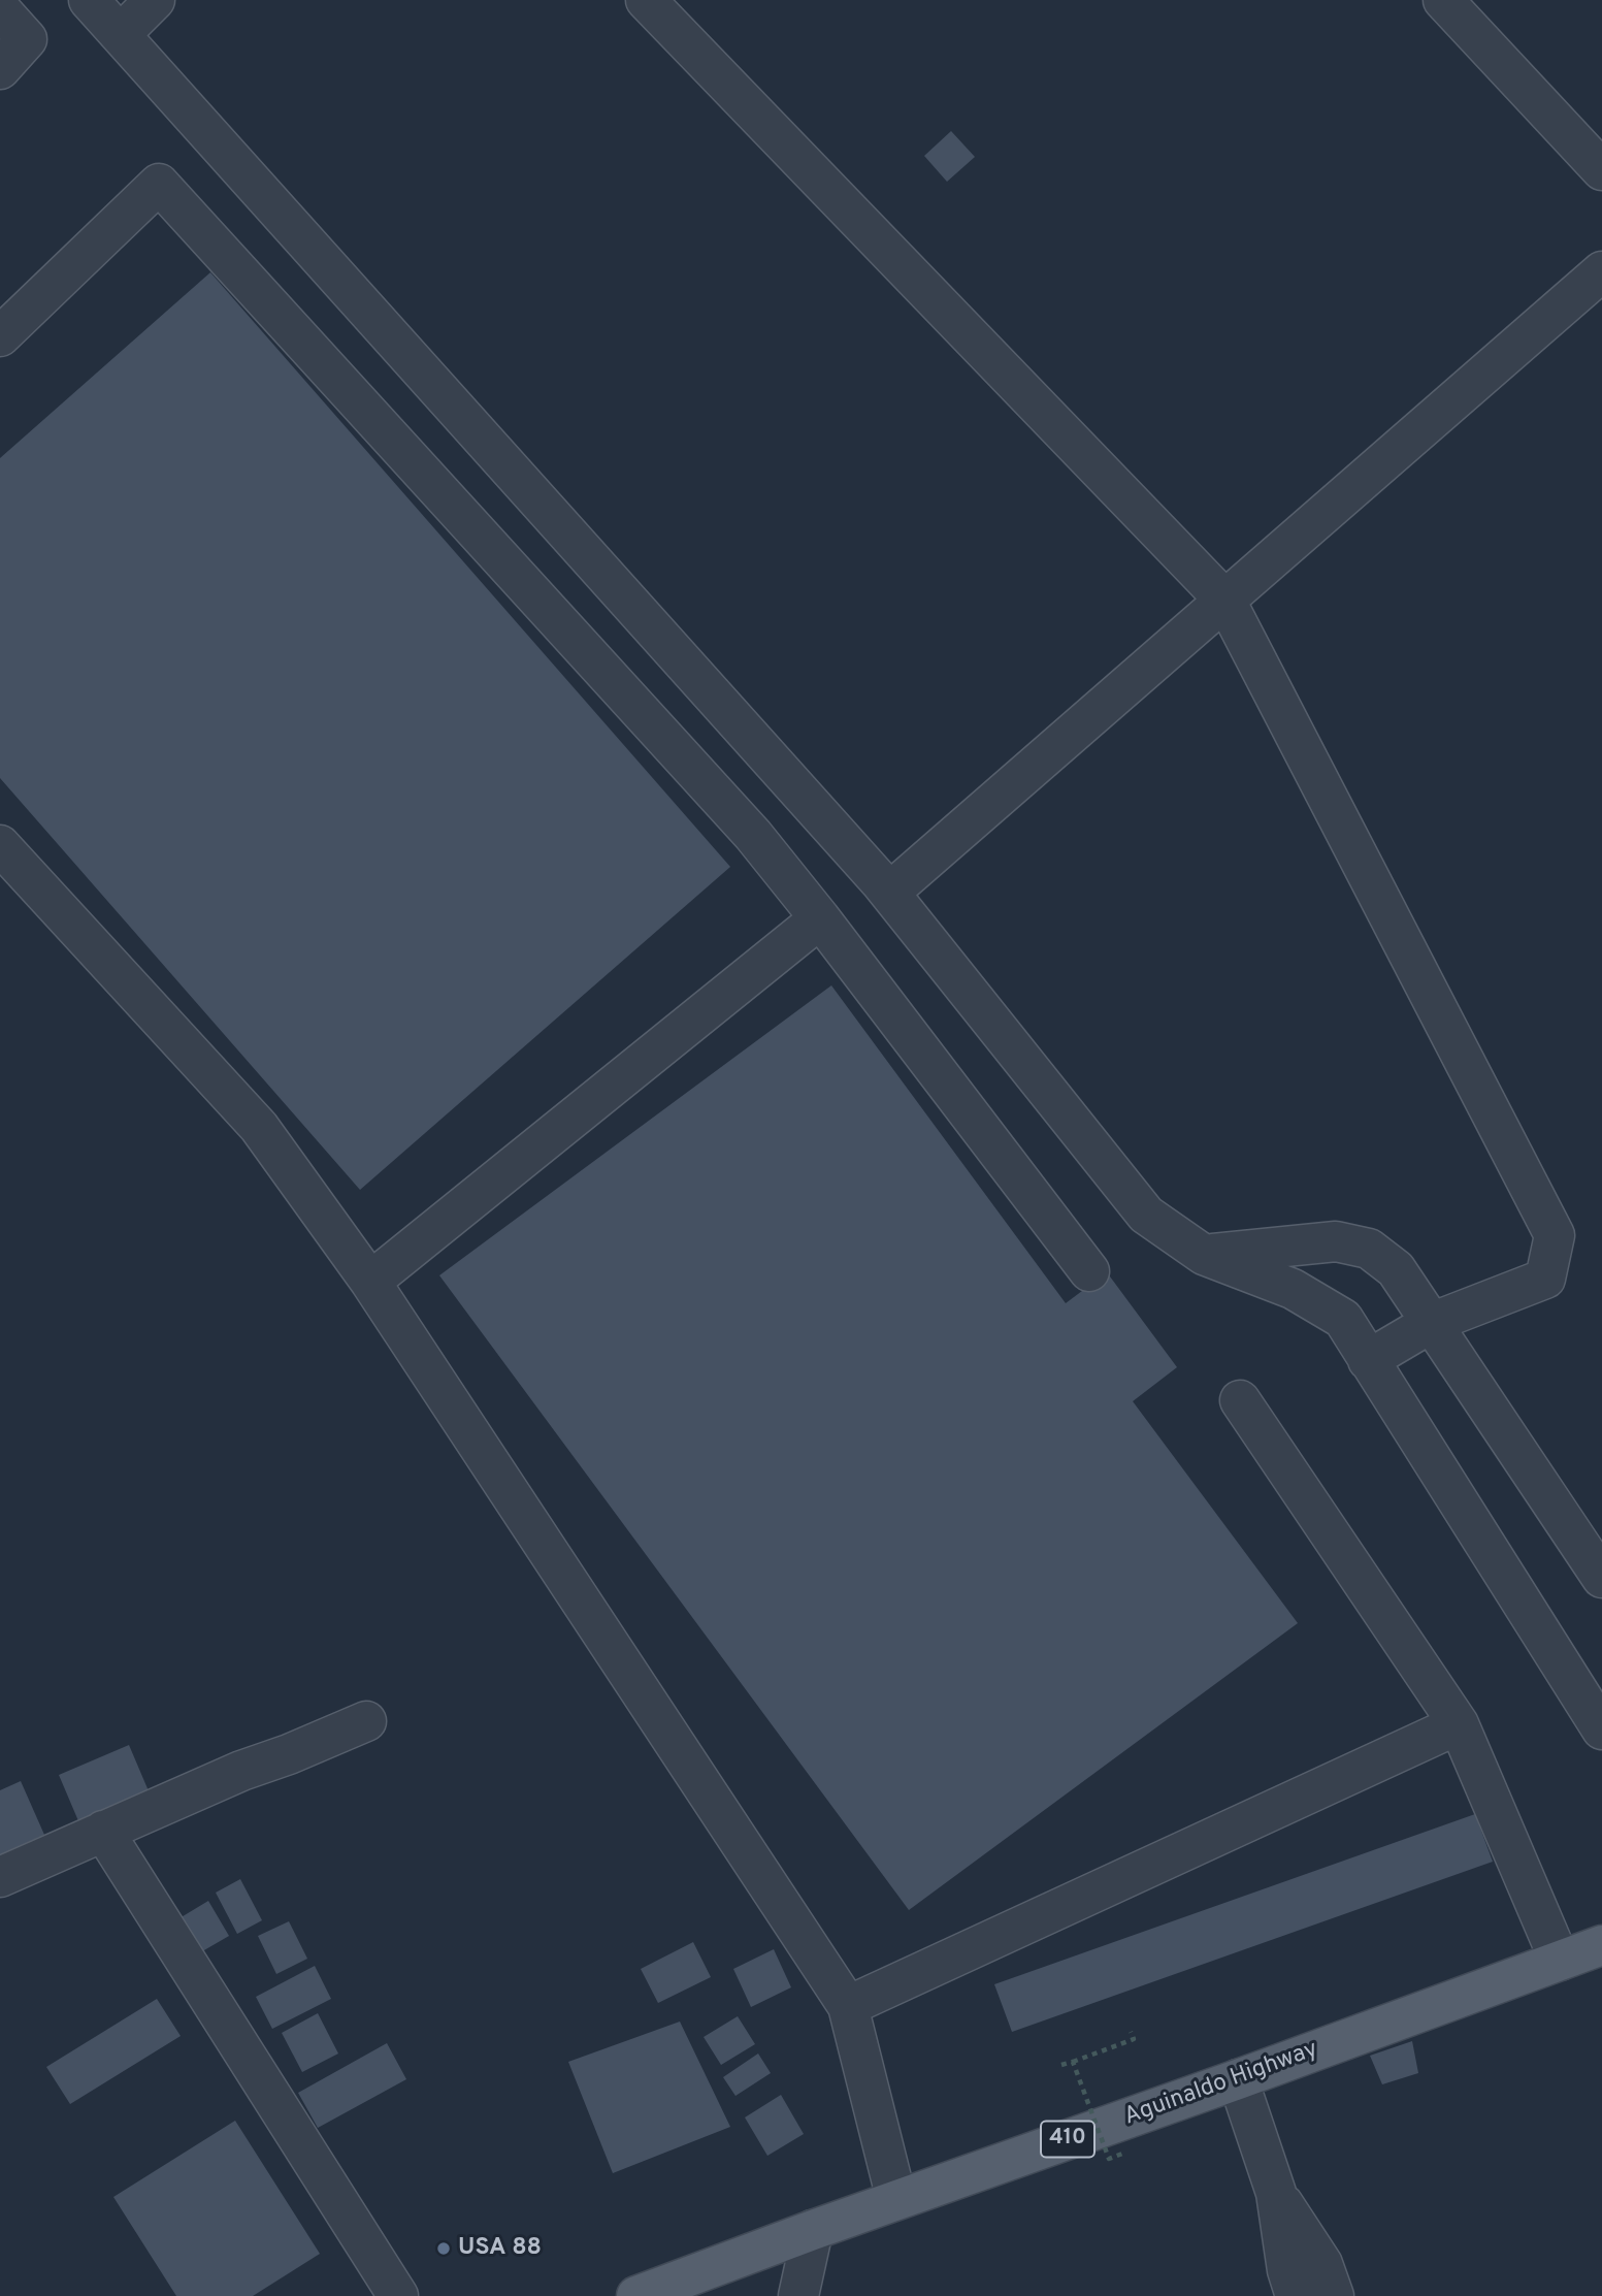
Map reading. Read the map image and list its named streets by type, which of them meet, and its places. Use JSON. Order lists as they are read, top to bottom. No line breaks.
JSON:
{"streets":{"main road":["Aguinaldo Highway","410"]},"places":["USA 88"]}
